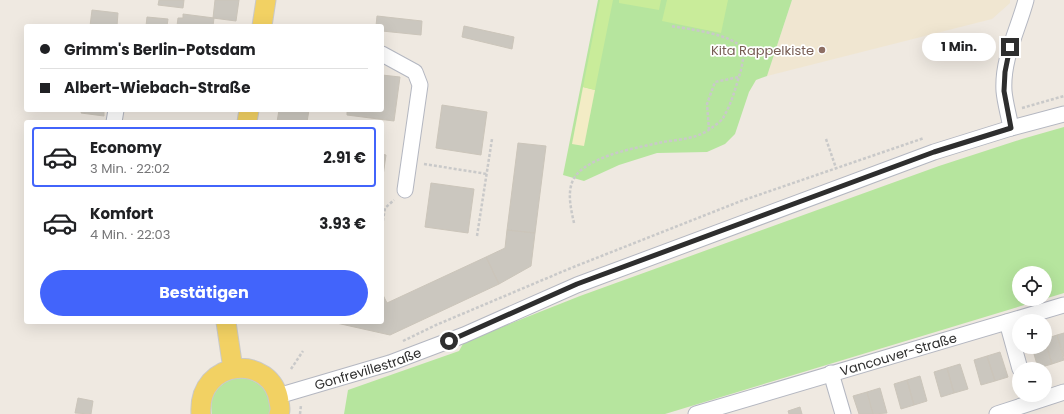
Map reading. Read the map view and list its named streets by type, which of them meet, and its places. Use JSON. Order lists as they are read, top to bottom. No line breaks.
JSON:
{"streets":{"street":["Vancouver-Straße","Gonfrevillestraße"]},"places":["Kita Rappelkiste"],"page":{"banner":["Grimm's Berlin-Potsdam","Albert-Wiebach-Straße"],"bubble":"1 Min.","list":[{"name":"Economy","note":"3 Min. · 22:02","value":"2.91 €"},{"name":"Komfort","note":"4 Min. · 22:03","value":"3.93 €"}],"buttons":"Bestätigen","map_buttons":["+","−"]}}
